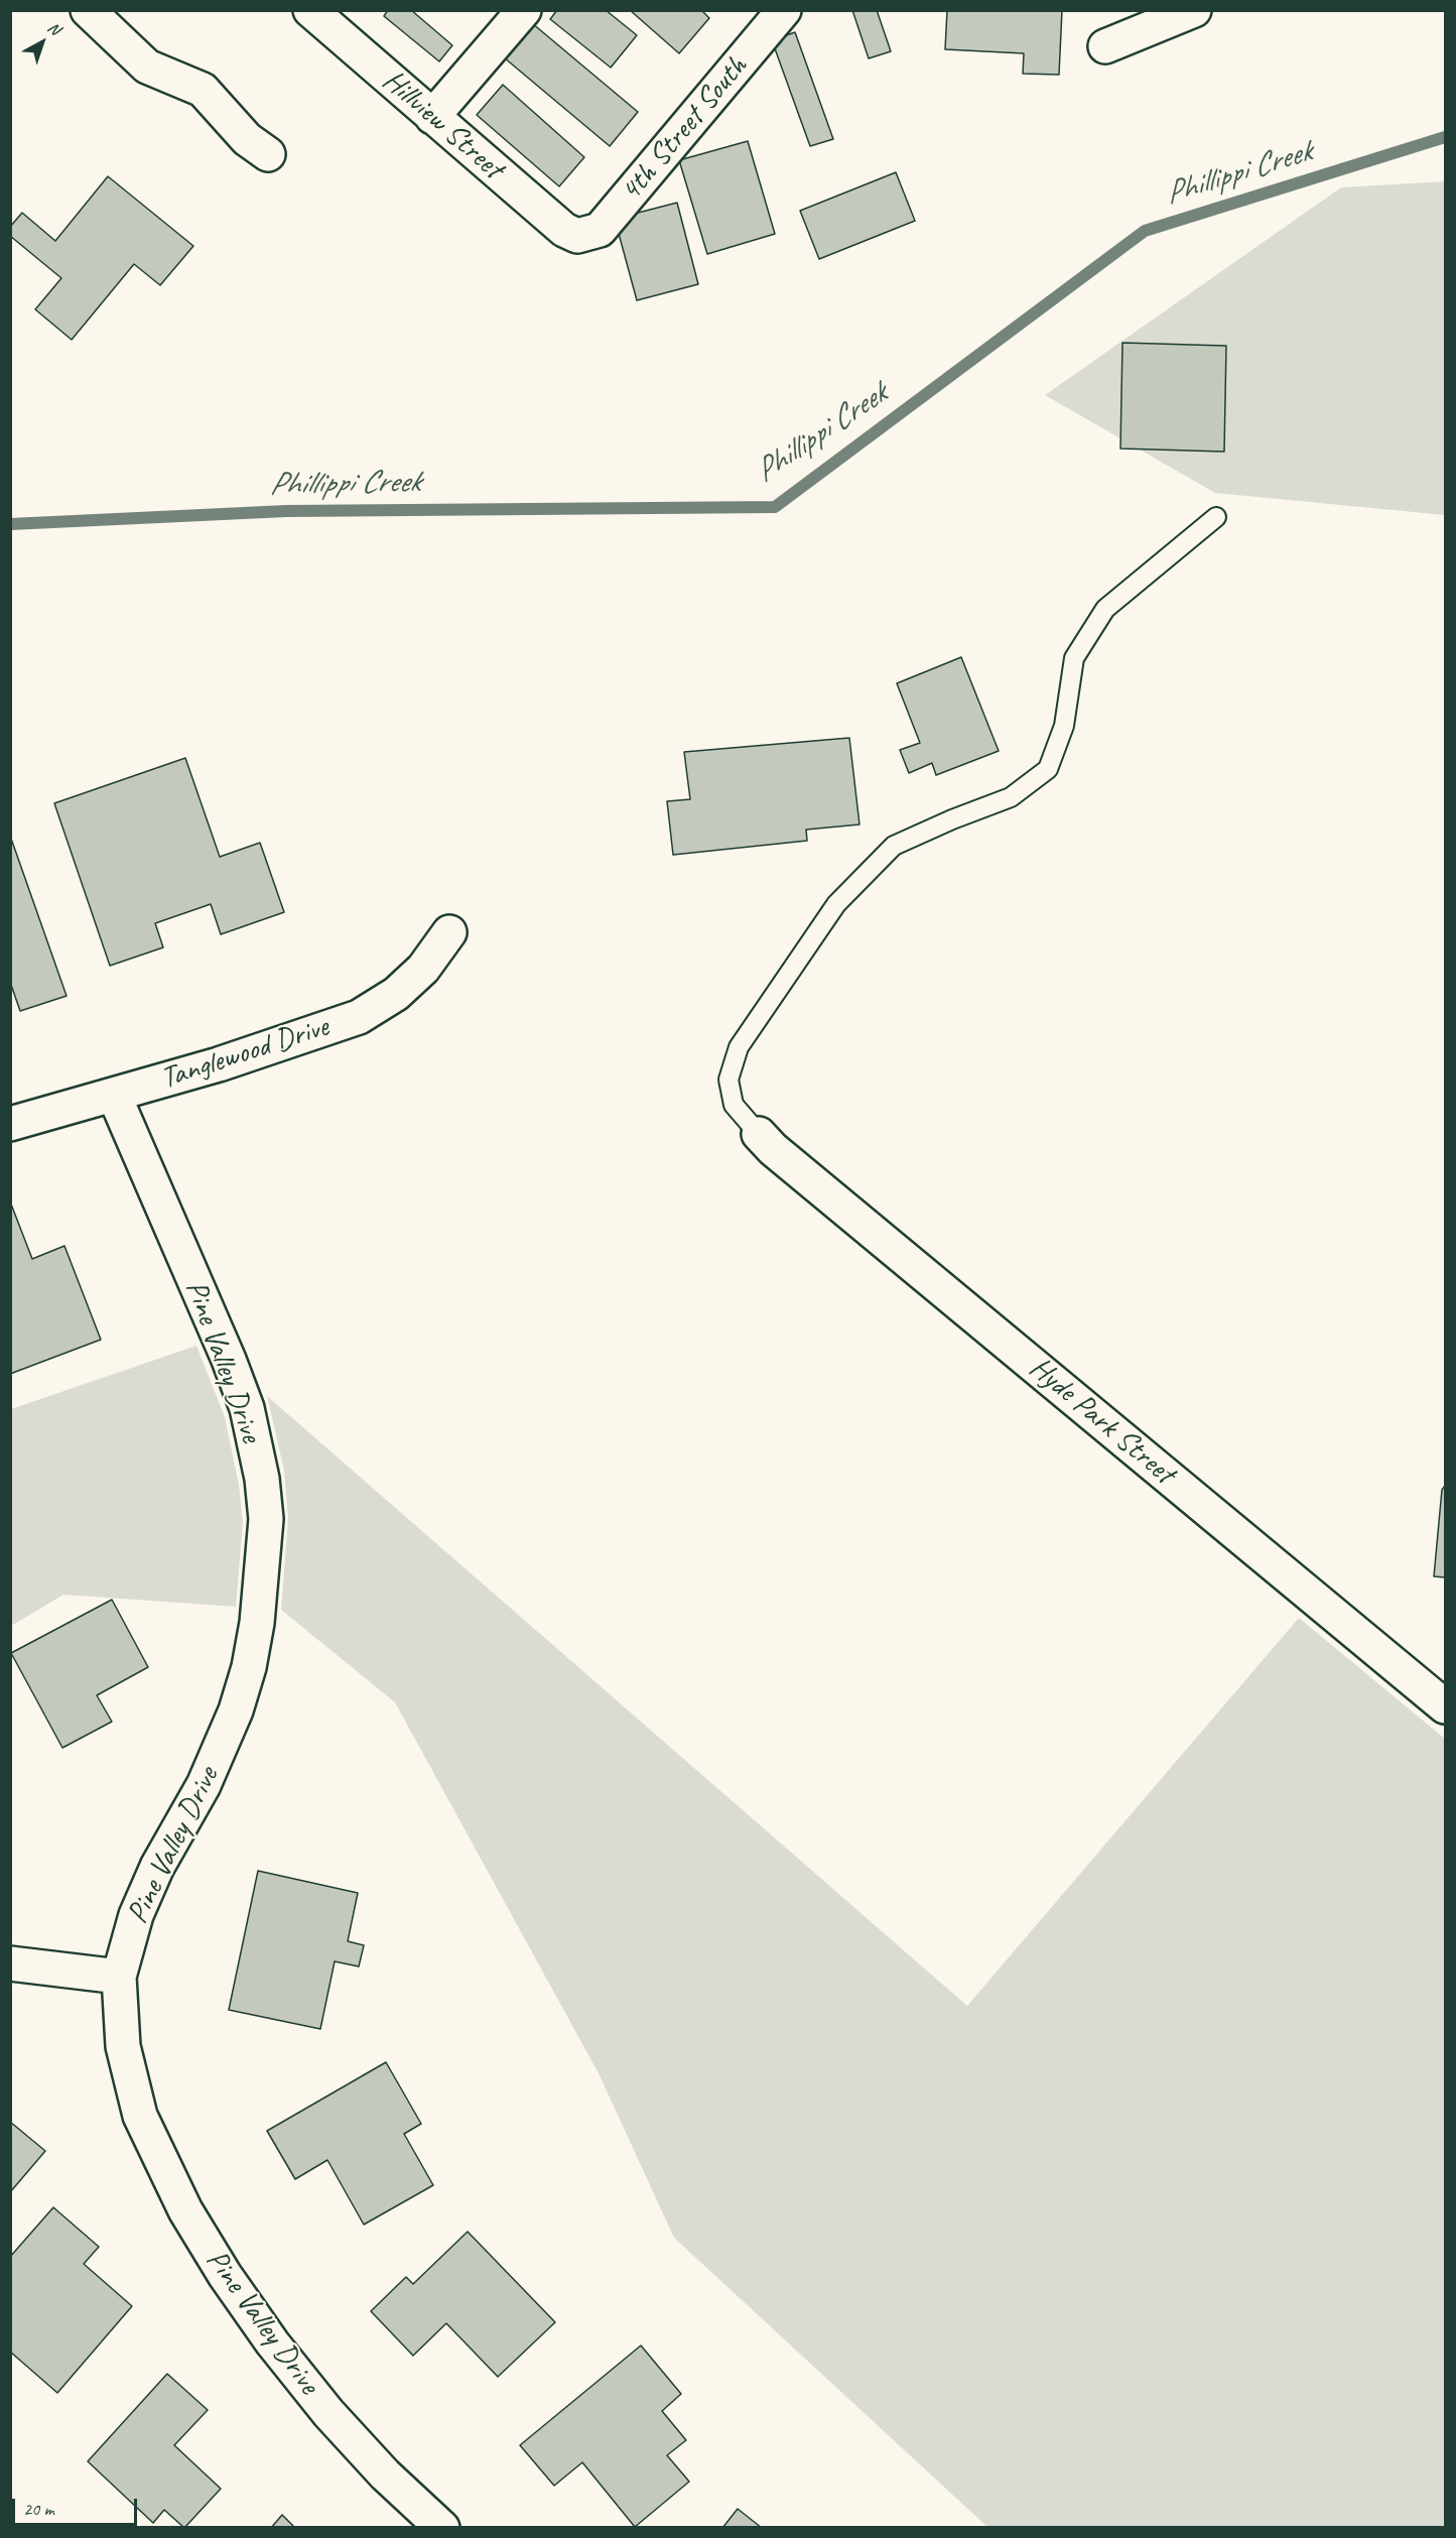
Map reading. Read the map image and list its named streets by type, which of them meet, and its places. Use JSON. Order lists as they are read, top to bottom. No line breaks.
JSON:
{"streets":{"street":["Hillview Street","4th Street South","Tanglewood Drive","Pine Valley Drive","Hyde Park Street"]},"crossings":[["Hillview Street","4th Street South"],["Tanglewood Drive","Pine Valley Drive"]],"water":["Phillippi Creek"],"scale_bar":"20 m","north":"top right"}
